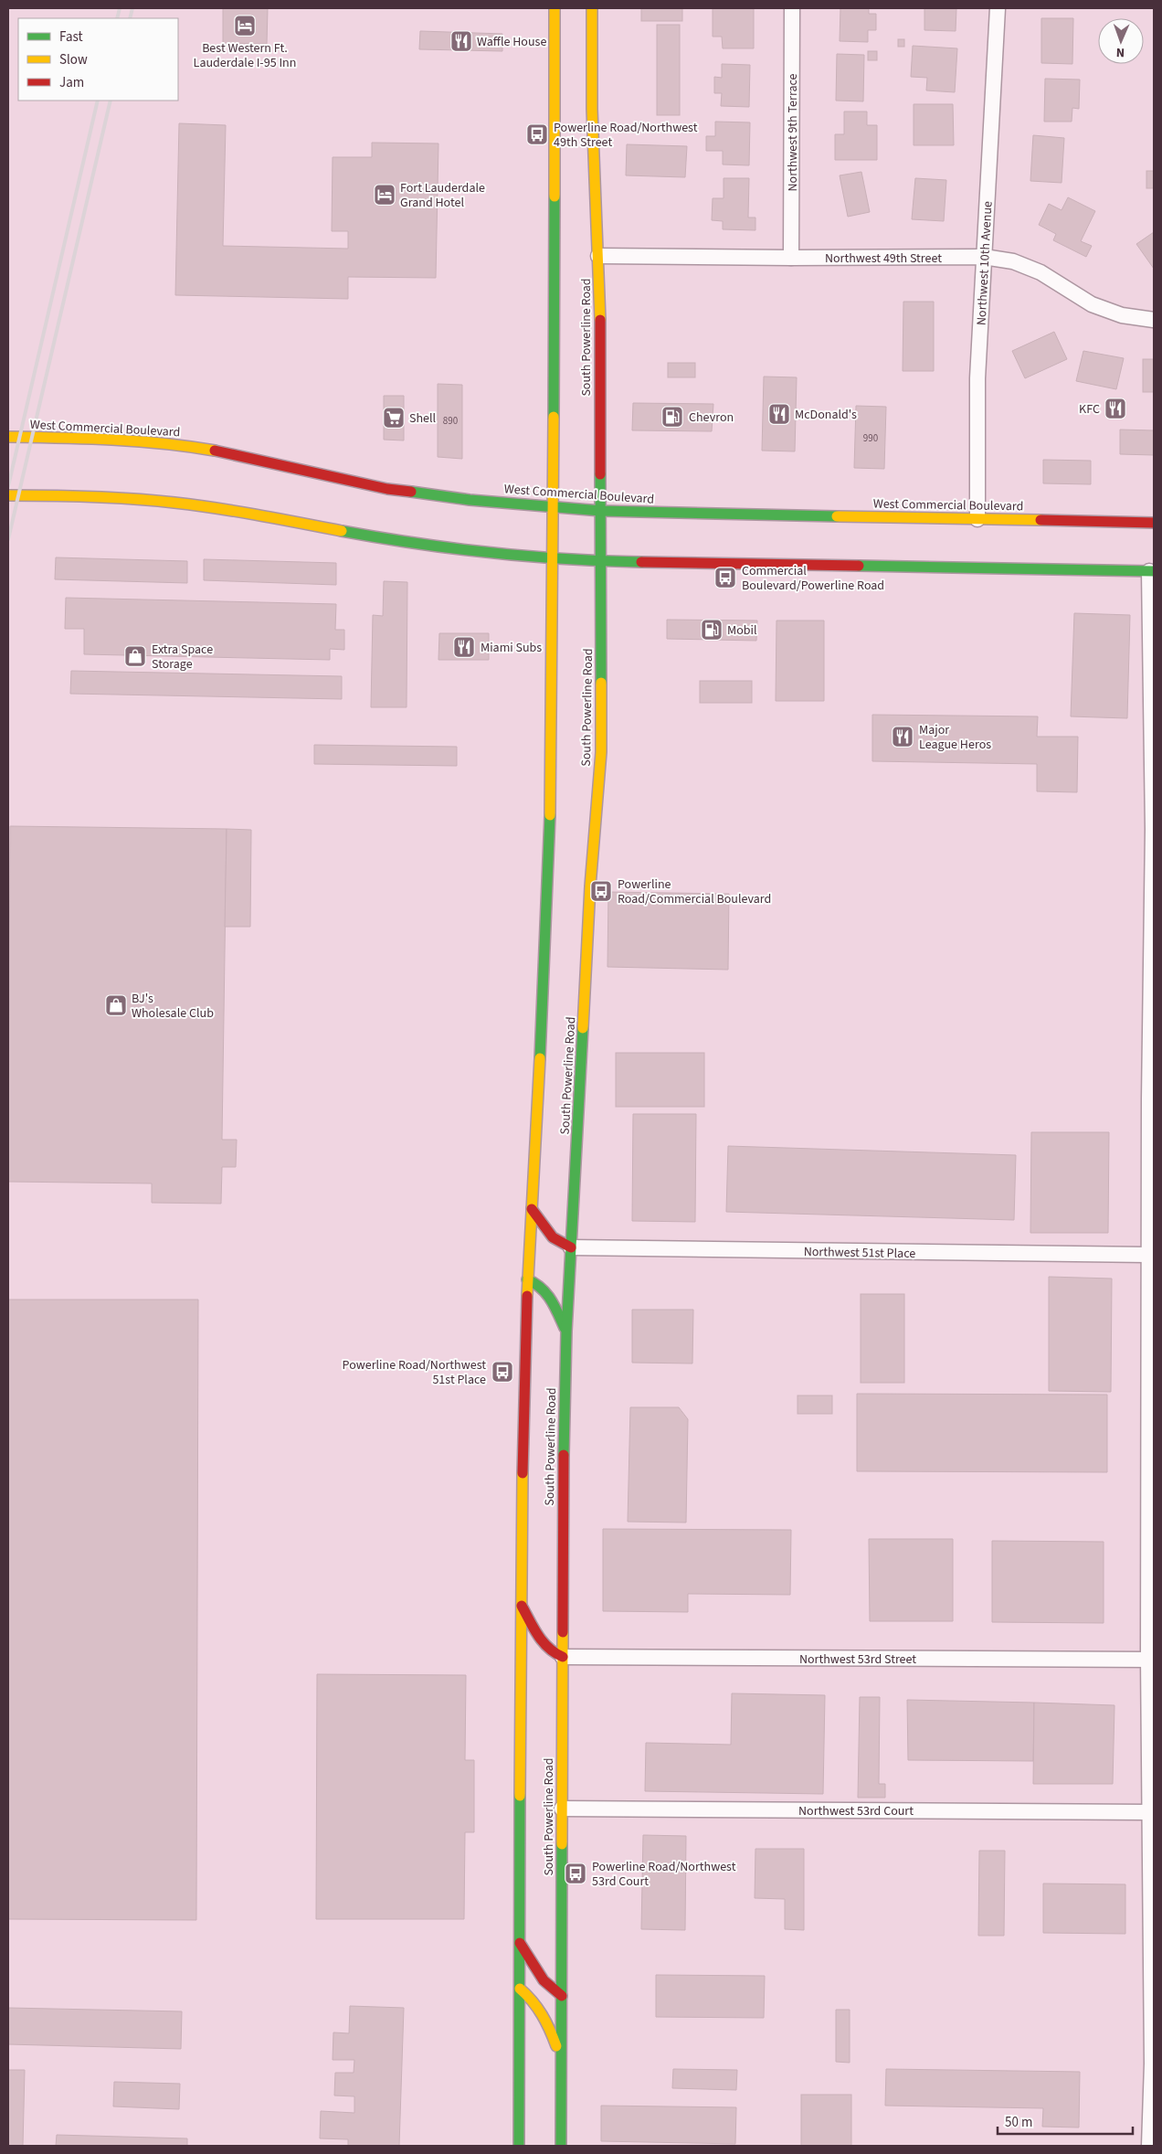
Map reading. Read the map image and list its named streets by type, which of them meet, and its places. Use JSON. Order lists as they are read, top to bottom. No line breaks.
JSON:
{"streets":{"main road":["South Powerline Road","West Commercial Boulevard"],"street":["Northwest 9th Terrace","Northwest 49th Street","Northwest 10th Avenue","Northwest 51st Place","Northwest 53rd Street","Northwest 53rd Court"]},"crossings":[["Northwest 9th Terrace","Northwest 49th Street"],["Northwest 49th Street","Northwest 10th Avenue"],["Northwest 49th Street","South Powerline Road"],["Northwest 10th Avenue","West Commercial Boulevard"],["South Powerline Road","West Commercial Boulevard"],["South Powerline Road","Northwest 51st Place"],["South Powerline Road","Northwest 53rd Street"],["South Powerline Road","Northwest 53rd Court"]],"places":{"hotel":["Best Western Ft. Lauderdale I-95 Inn","Fort Lauderdale Grand Hotel"],"restaurant":["Waffle House","KFC","McDonald's","Miami Subs","Major League Heros"],"bus stop":["Powerline Road/Northwest 49th Street","Commercial Boulevard/Powerline Road","Powerline Road/Commercial Boulevard","Powerline Road/Northwest 51st Place","Powerline Road/Northwest 53rd Court"],"fuel station":["Chevron","Mobil"],"supermarket":["Shell"],"shop":["Extra Space Storage","BJ's Wholesale Club"]},"house_numbers":["890","990"],"legend":["Fast","Slow","Jam"],"scale_bar":"50 m","north":"bottom"}
